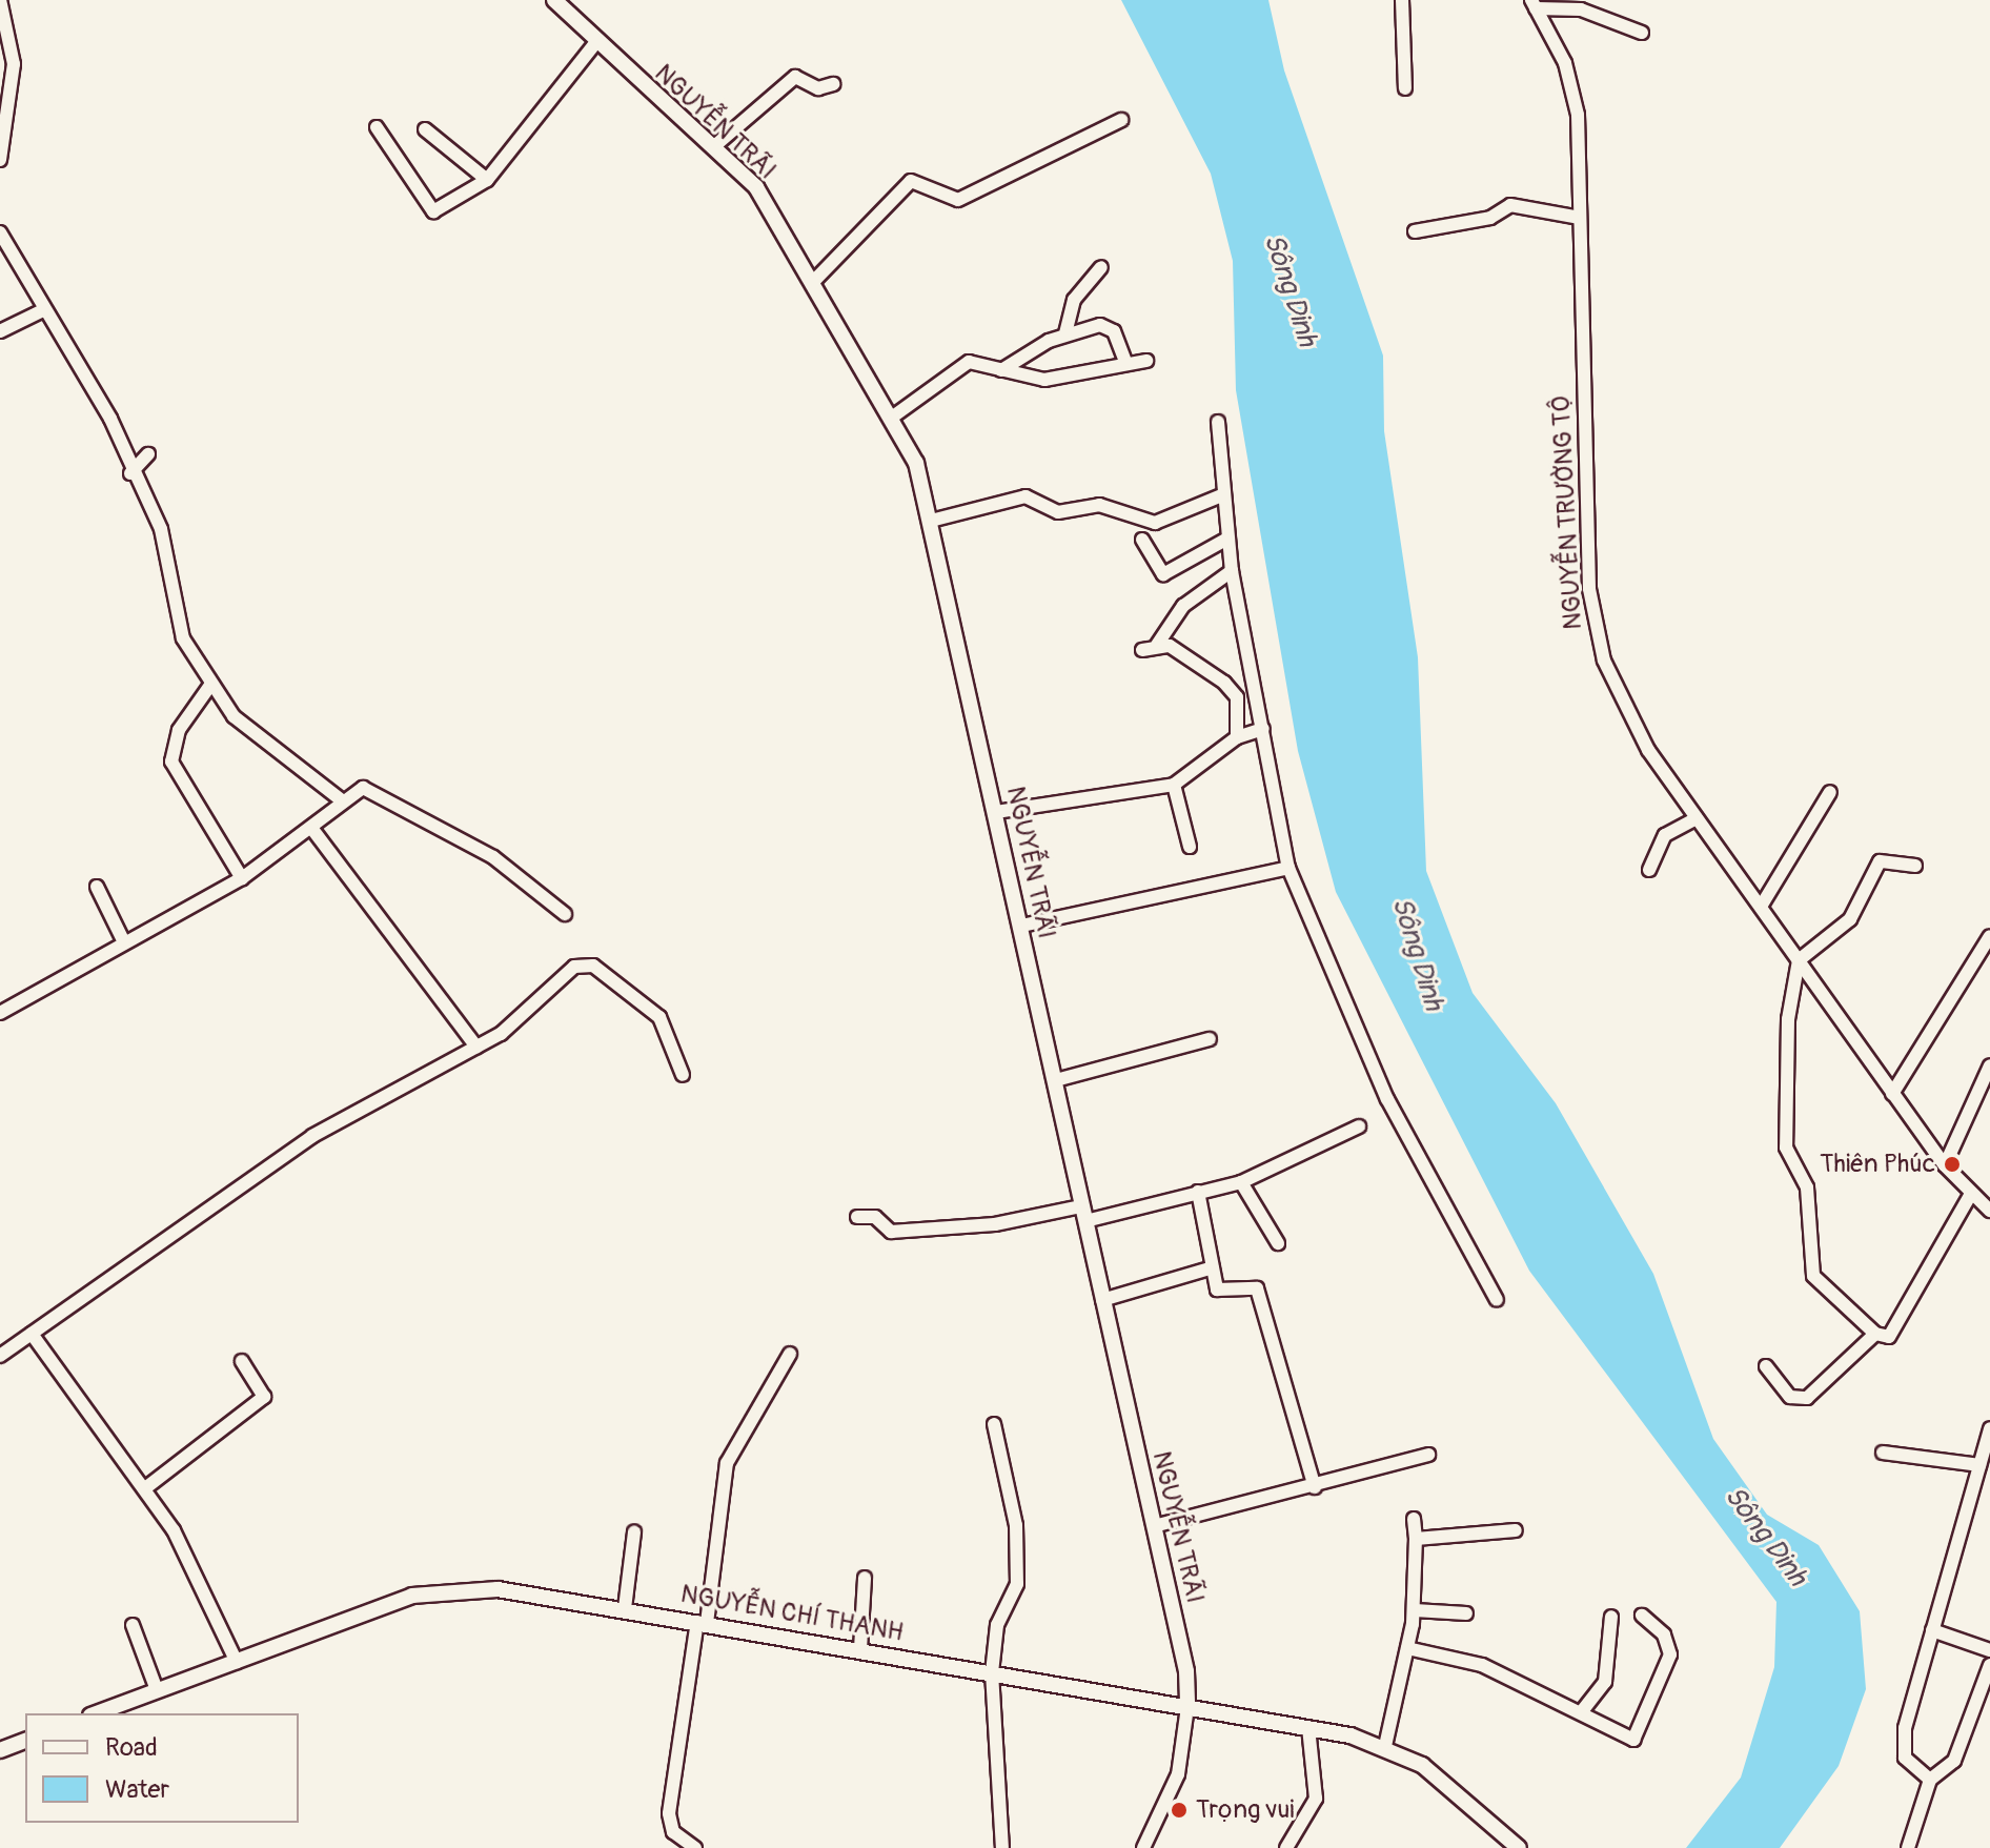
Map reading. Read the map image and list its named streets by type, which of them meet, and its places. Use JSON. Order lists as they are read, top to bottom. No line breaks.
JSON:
{"streets":{"main road":["NGUYỄN TRÃI","NGUYỄN CHÍ THANH"],"street":["NGUYỄN TRƯỜNG TỘ"]},"crossings":[["NGUYỄN TRÃI","NGUYỄN CHÍ THANH"]],"water":["Sông Dinh"],"places":["Thiên Phúc","Trọng vui"],"legend":["Road","Water"]}
